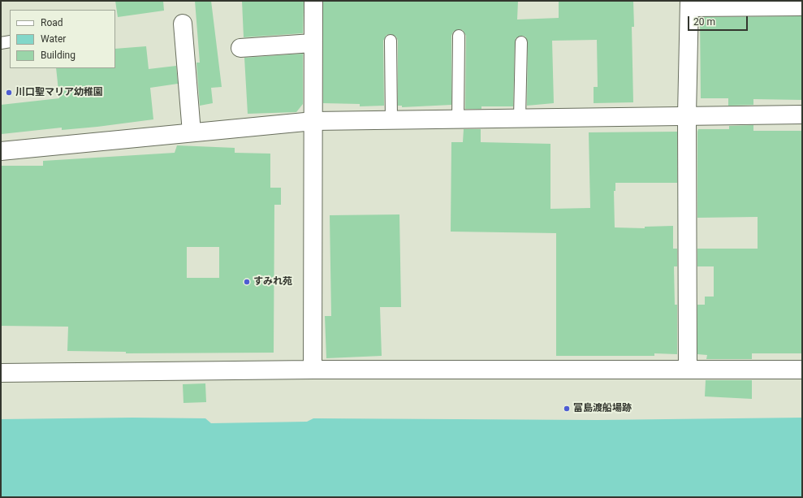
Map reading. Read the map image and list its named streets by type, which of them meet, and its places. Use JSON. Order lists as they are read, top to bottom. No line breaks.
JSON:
{"places":["川口聖マリア幼稚園","すみれ苑","富島渡船場跡"],"legend":["Road","Water","Building"],"scale_bar":"20 m"}
